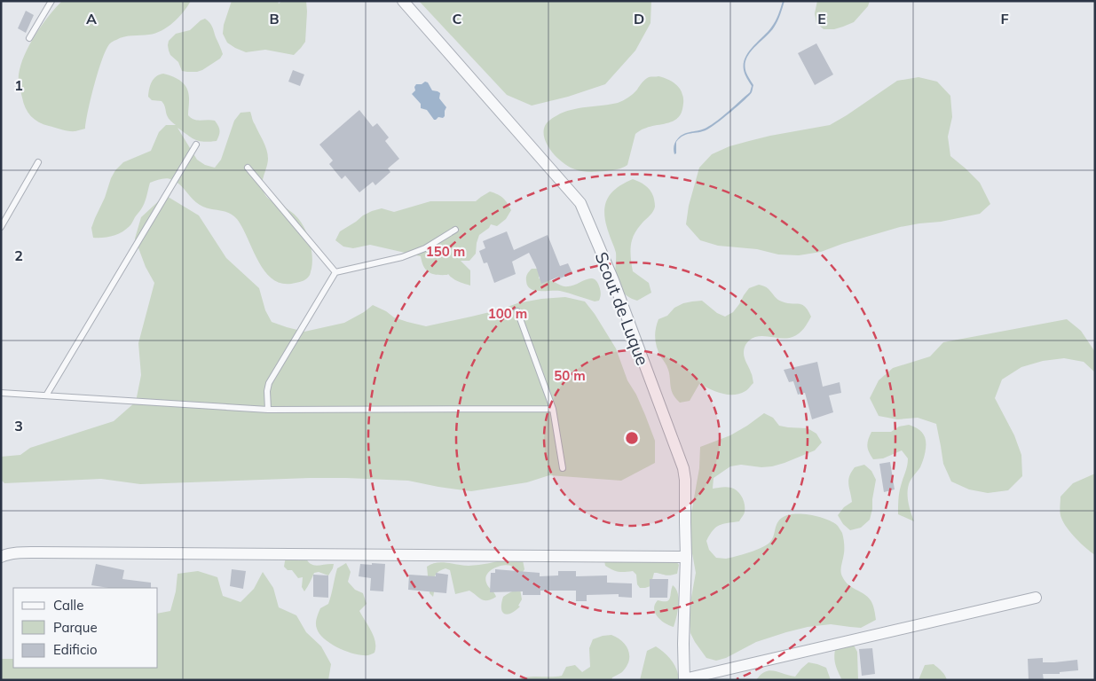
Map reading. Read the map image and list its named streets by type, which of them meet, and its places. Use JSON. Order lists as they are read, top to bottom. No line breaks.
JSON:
{"streets":{"street":["Scout de Luque"]},"legend":["Calle","Parque","Edificio"],"grid":{"columns":["A","B","C","D","E","F"],"rows":["1","2","3"]},"rings":["150 m","100 m","50 m"]}
